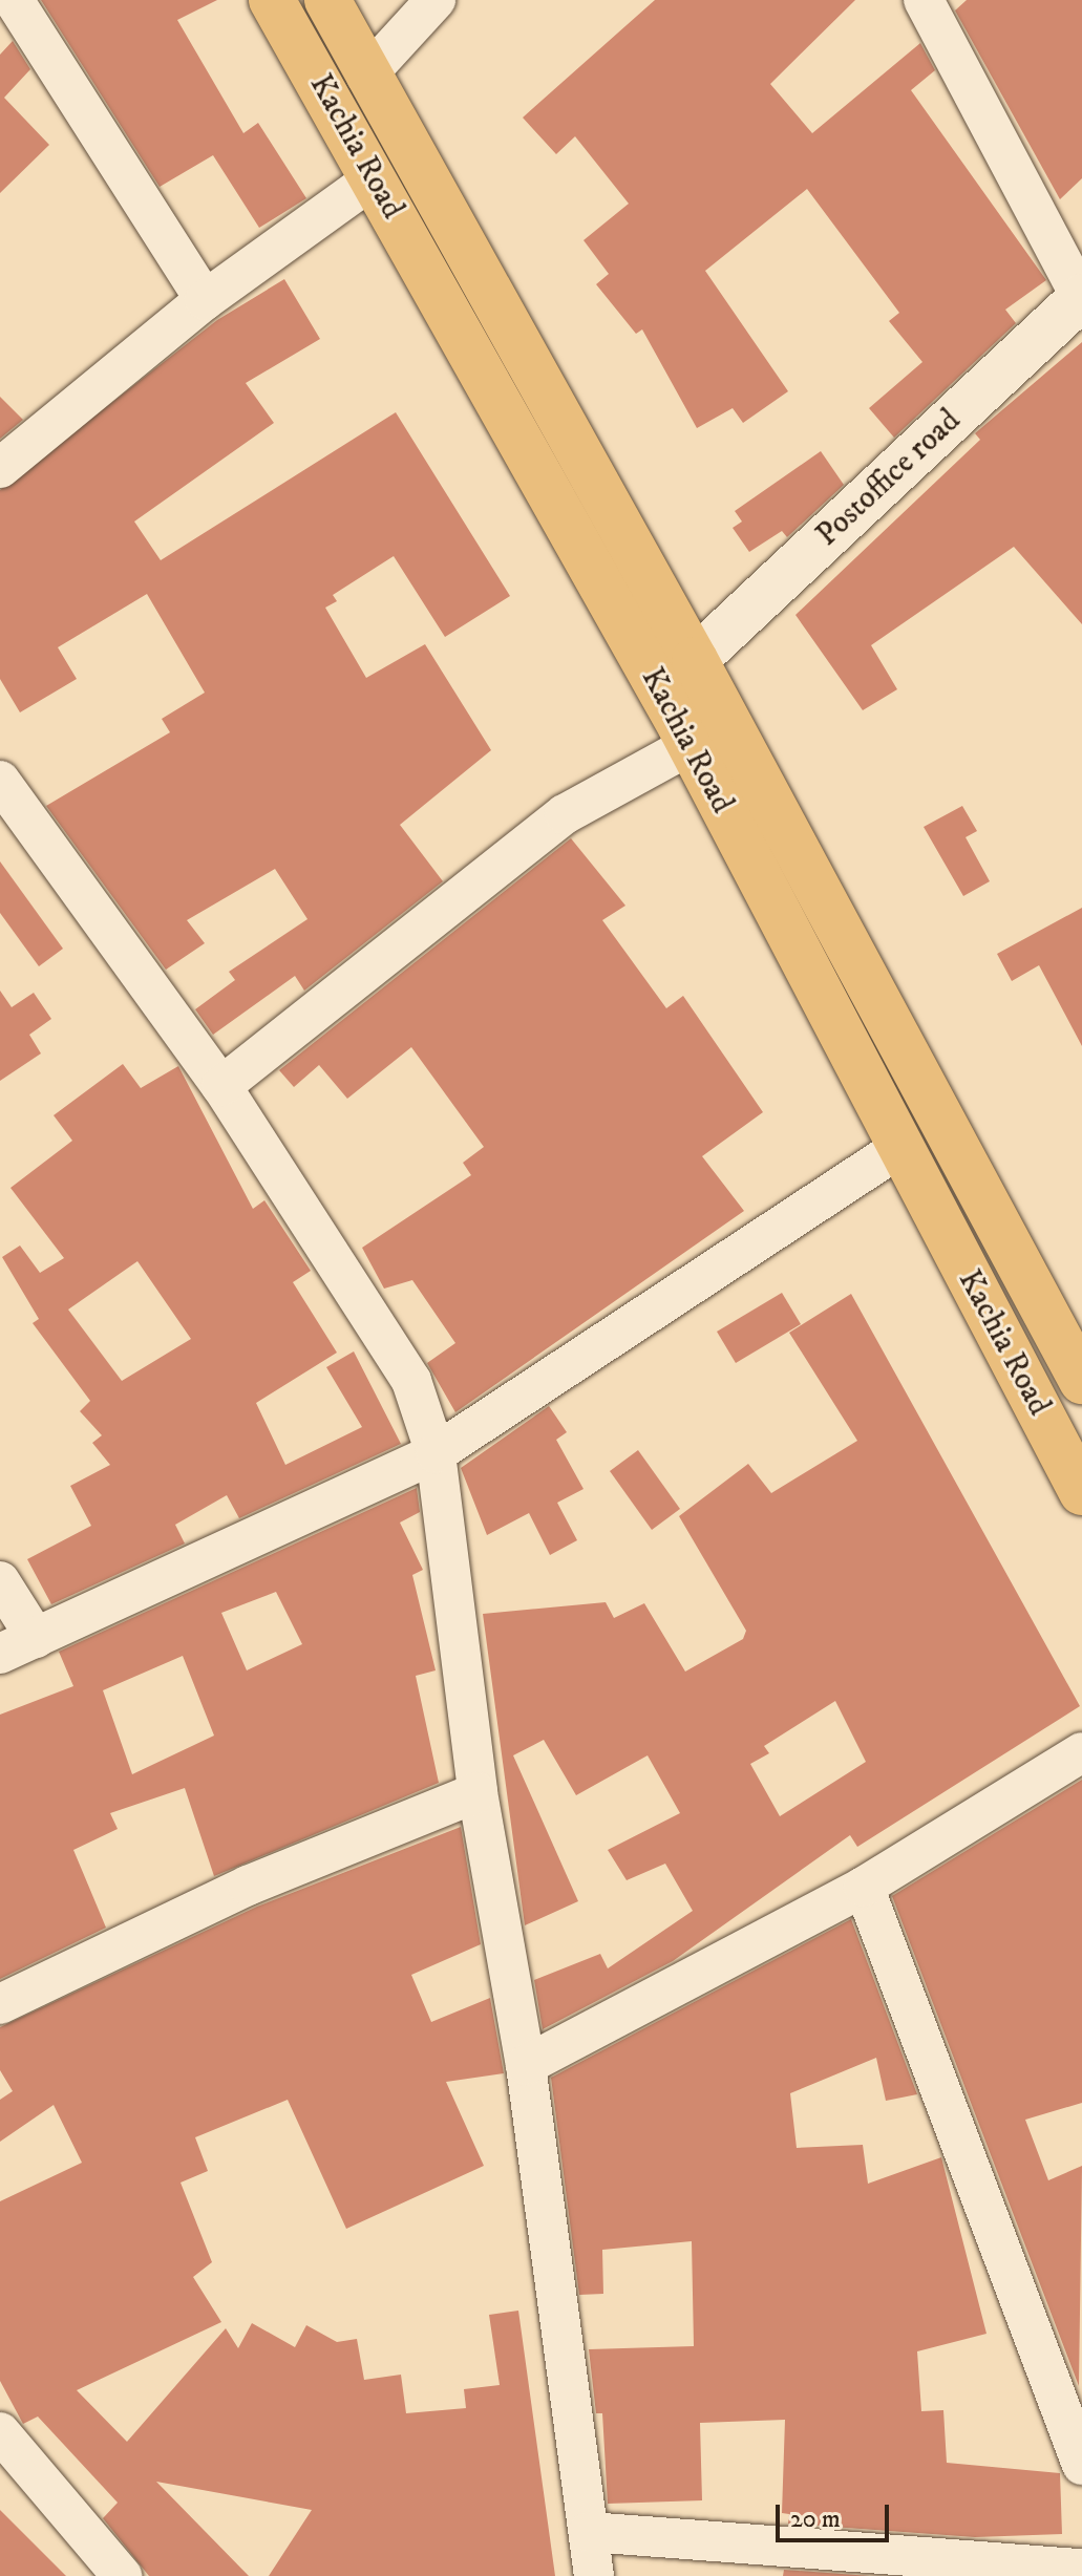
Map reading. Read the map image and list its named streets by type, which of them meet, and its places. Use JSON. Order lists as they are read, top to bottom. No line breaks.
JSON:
{"streets":{"highway":["Kachia Road"],"street":["Postoffice road"]},"crossings":[["Kachia Road","Postoffice road"]],"scale_bar":"20 m"}
